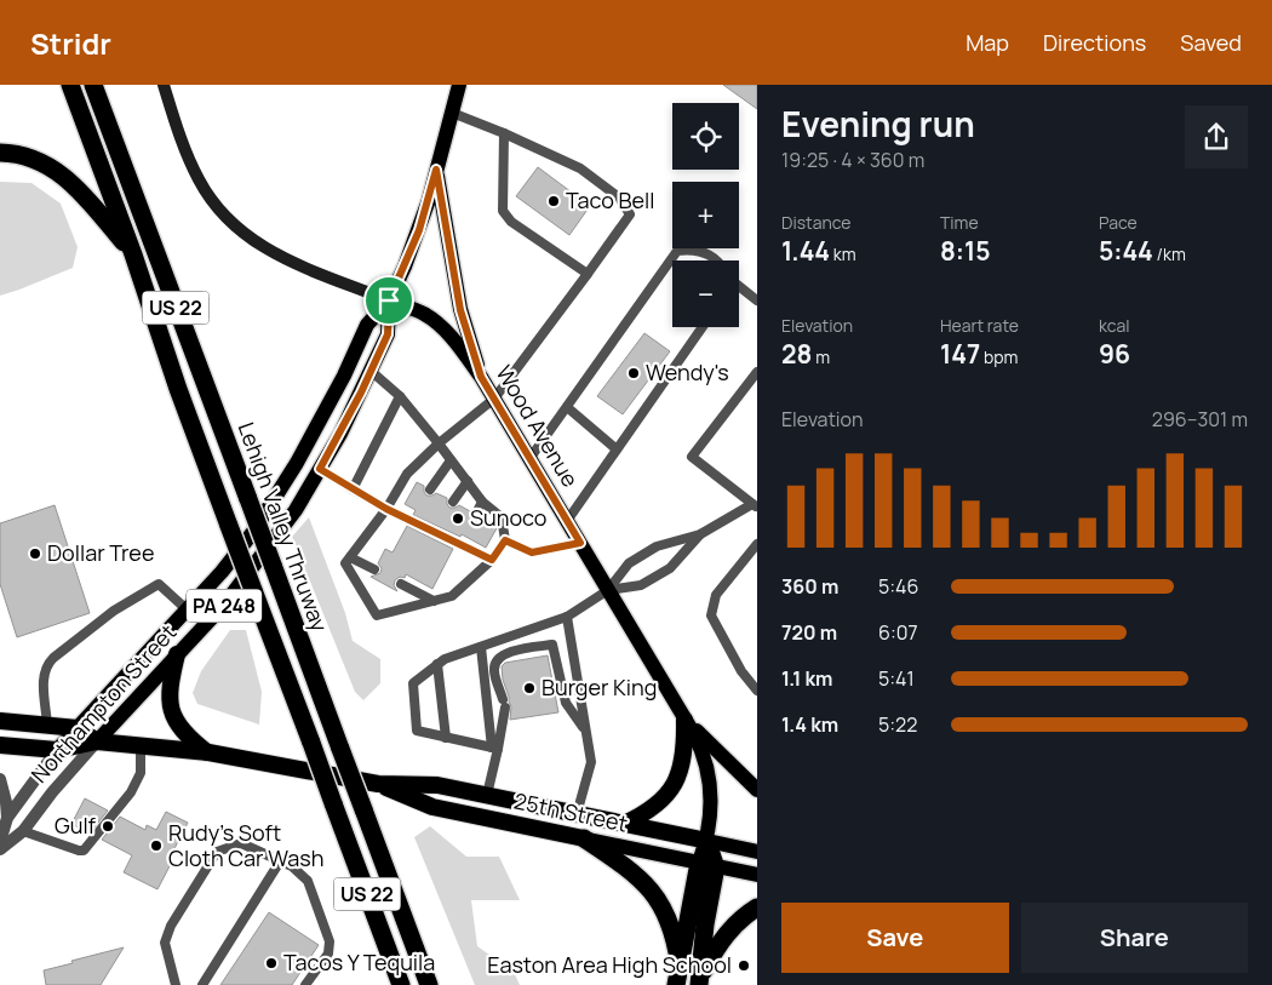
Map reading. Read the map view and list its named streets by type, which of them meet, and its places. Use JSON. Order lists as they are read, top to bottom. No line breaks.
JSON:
{"streets":{"highway":["US 22","Wood Avenue","Lehigh Valley Thruway","25th Street"],"main road":["PA 248","Northampton Street"]},"crossings":[["Wood Avenue","Northampton Street"],["Wood Avenue","25th Street"],["Northampton Street","25th Street"]],"places":["Taco Bell","Wendy's","Sunoco","Dollar Tree","Burger King","Gulf","Rudy's Soft Cloth Car Wash","Tacos Y Tequila","Easton Area High School"],"page":{"header":"Stridr","nav":["Map","Directions","Saved"],"heading":["Evening run","19:25 · 4 × 360 m"],"map_buttons":["+","−"],"stats":[["Distance","1.44 km"],["Time","8:15"],["Pace","5:44 /km"],["Elevation","28 m"],["Heart rate","147 bpm"],["kcal","96"]],"chart":["Elevation","296–301 m"],"list":[{"name":"360 m","note":"5:46"},{"name":"720 m","note":"6:07"},{"name":"1.1 km","note":"5:41"},{"name":"1.4 km","note":"5:22"}],"buttons":["Save","Share"]}}
